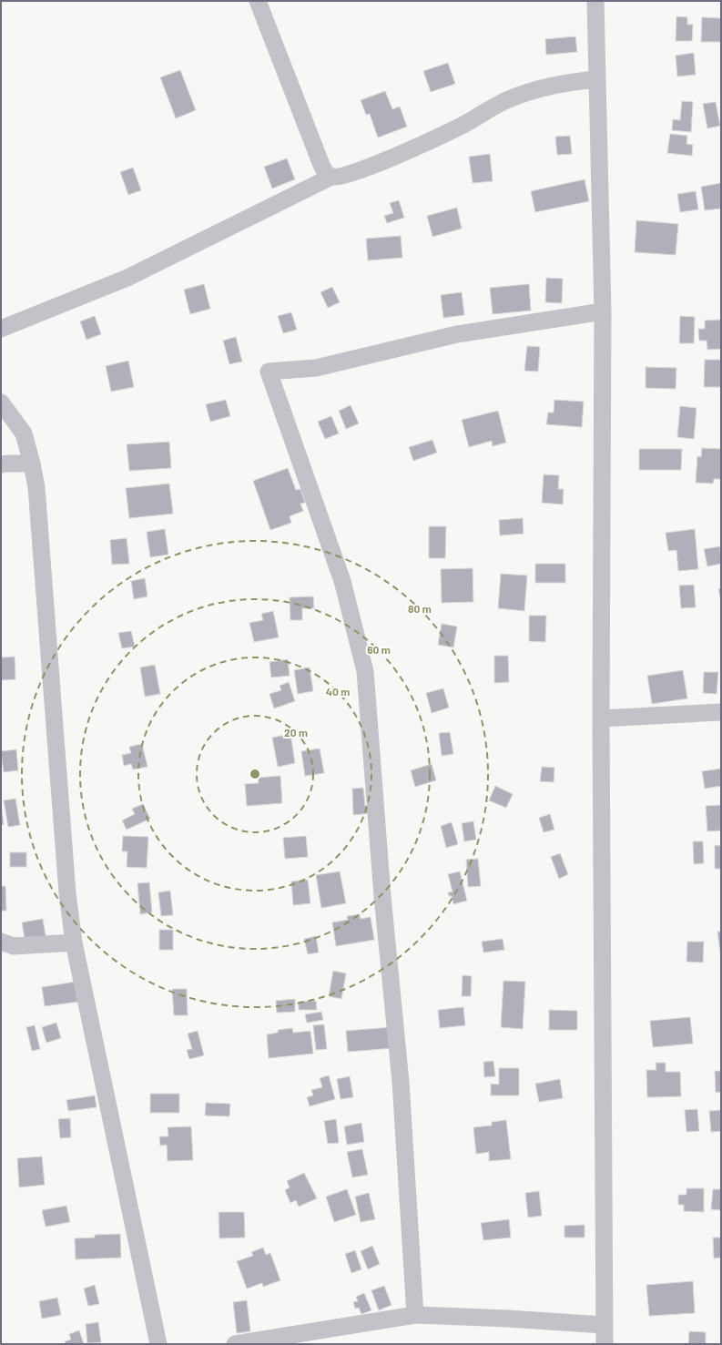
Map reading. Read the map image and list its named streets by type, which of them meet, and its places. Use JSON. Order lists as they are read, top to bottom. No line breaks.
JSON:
{"rings":["80 m","60 m","40 m","20 m"]}
